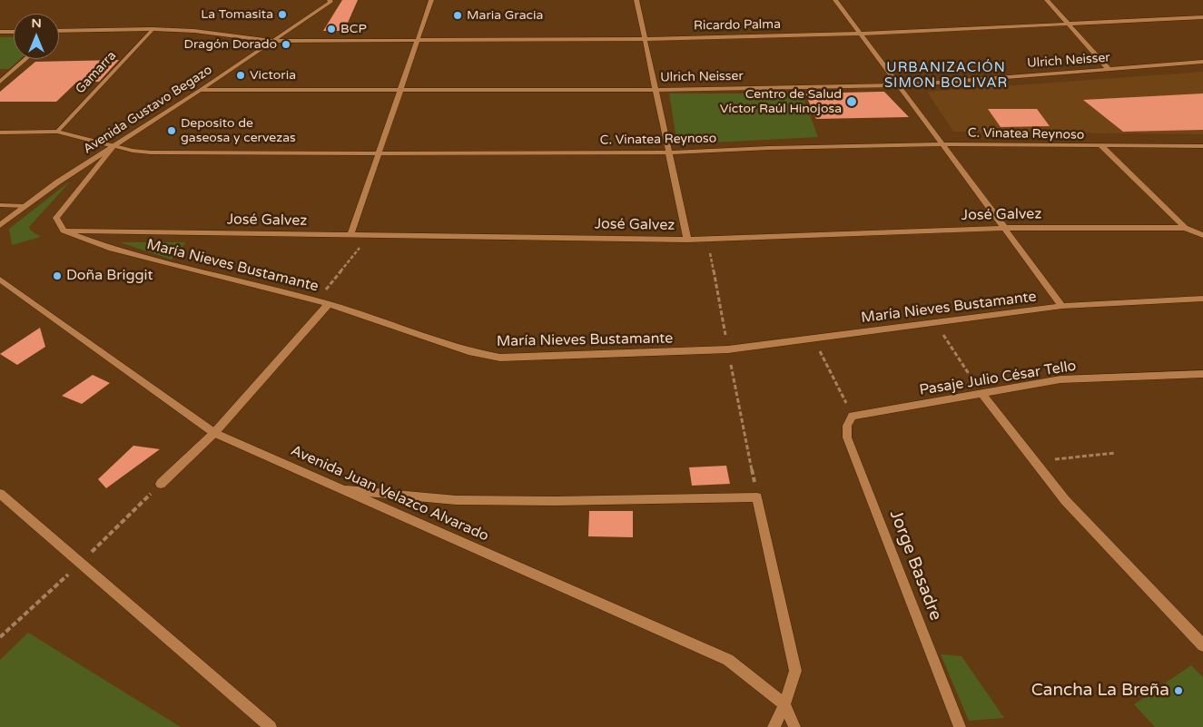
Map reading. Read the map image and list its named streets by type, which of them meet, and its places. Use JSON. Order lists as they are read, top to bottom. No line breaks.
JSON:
{"streets":{"street":["Ricardo Palma","Ulrich Neisser","Gamarra","Avenida Gustavo Begazo","C. Vinatea Reynoso","José Galvez","María Nieves Bustamante","Pasaje Julio César Tello","Avenida Juan Velazco Alvarado","Jorge Basadre"]},"crossings":[["Ricardo Palma","Gamarra"],["Ricardo Palma","Avenida Gustavo Begazo"],["Ulrich Neisser","Avenida Gustavo Begazo"],["Gamarra","C. Vinatea Reynoso"],["Avenida Gustavo Begazo","C. Vinatea Reynoso"],["José Galvez","María Nieves Bustamante"],["Pasaje Julio César Tello","Jorge Basadre"]],"districts":["URBANIZACIÓN SIMON BOLIVAR"],"places":["La Tomasita","Maria Gracia","BCP","Dragón Dorado","Victoria","Centro de Salud Víctor Raúl Hinojosa","Deposito de gaseosa y cervezas","Doña Briggit","Cancha La Breña"],"north":"top"}
